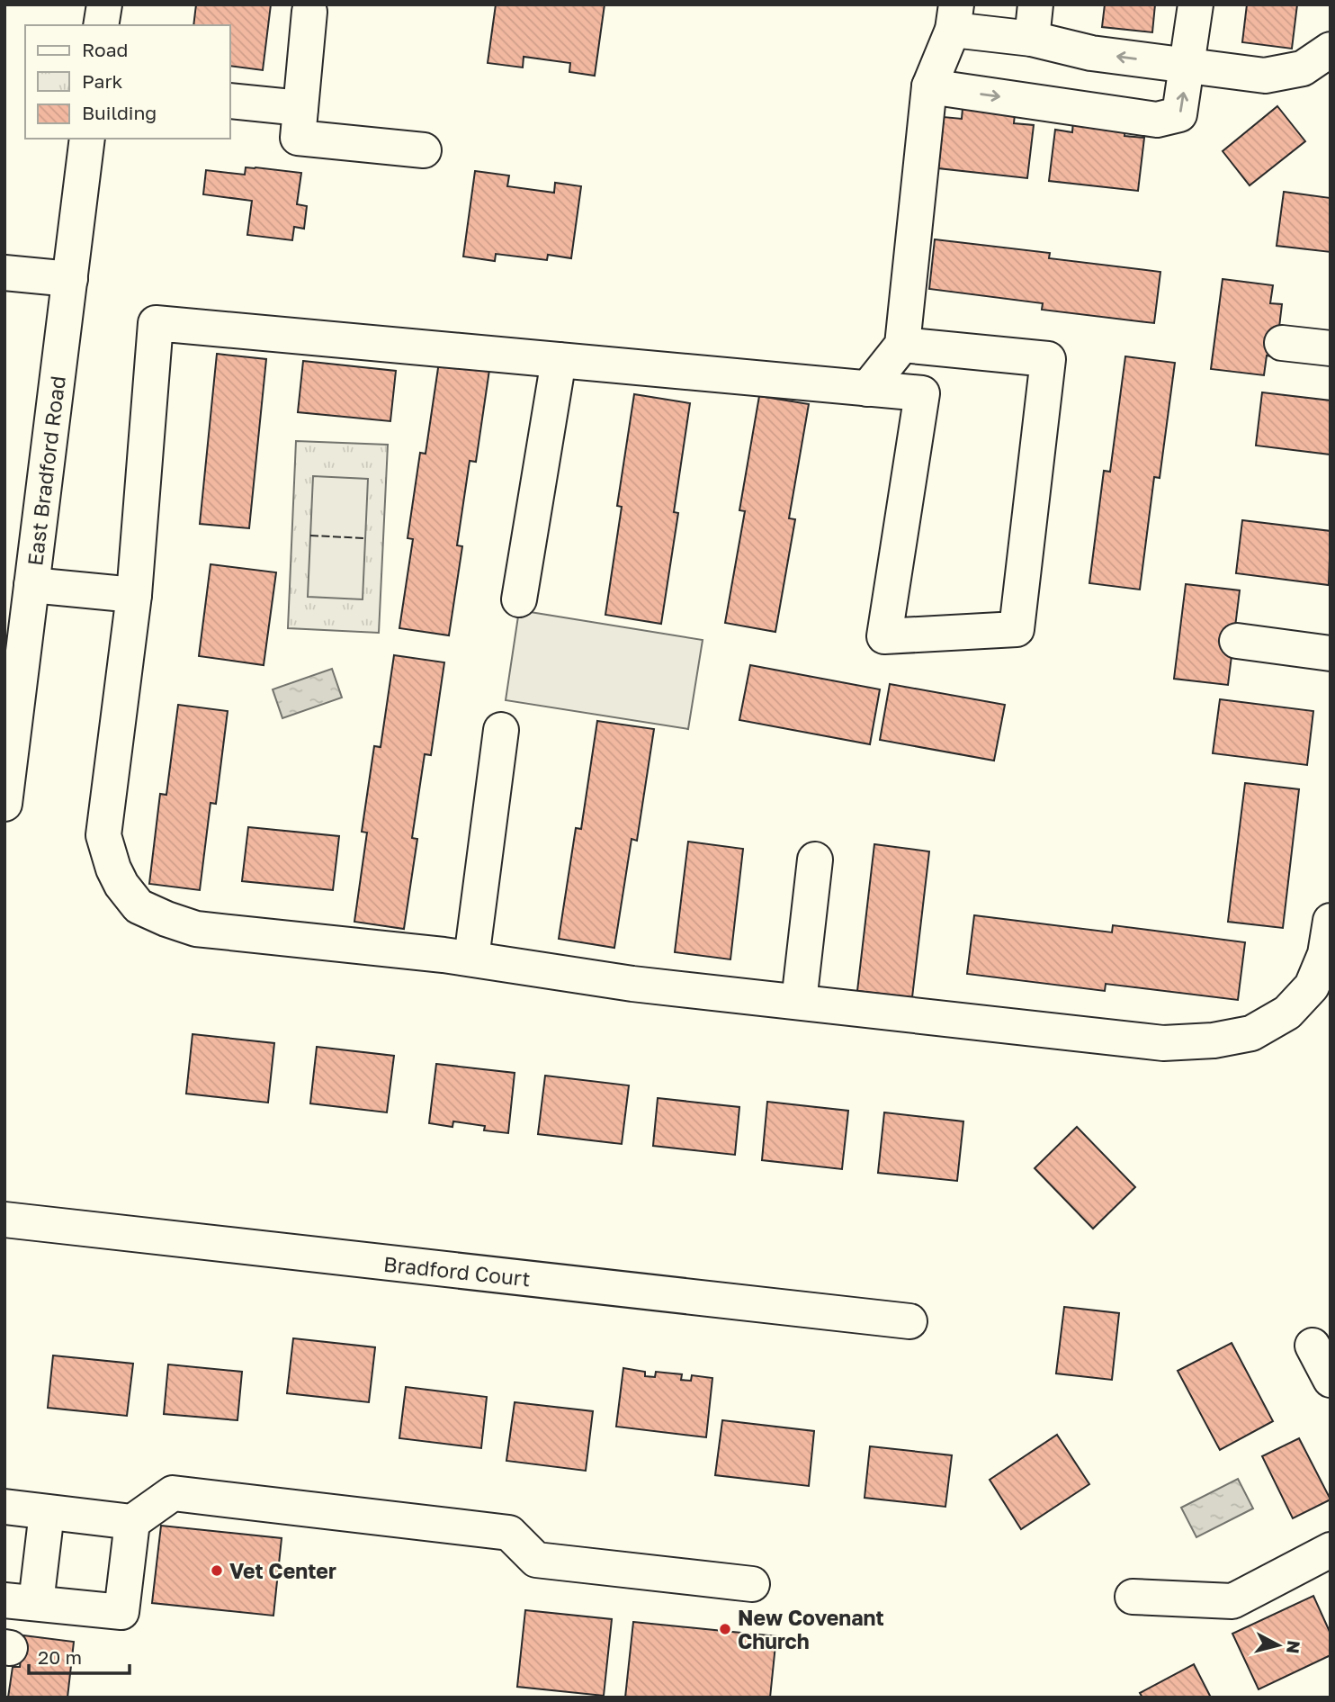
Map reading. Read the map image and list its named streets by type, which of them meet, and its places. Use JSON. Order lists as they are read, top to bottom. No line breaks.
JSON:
{"streets":{"street":["East Bradford Road","Bradford Court"]},"places":["Vet Center","New Covenant Church"],"legend":["Road","Park","Building"],"scale_bar":"20 m","north":"right"}
